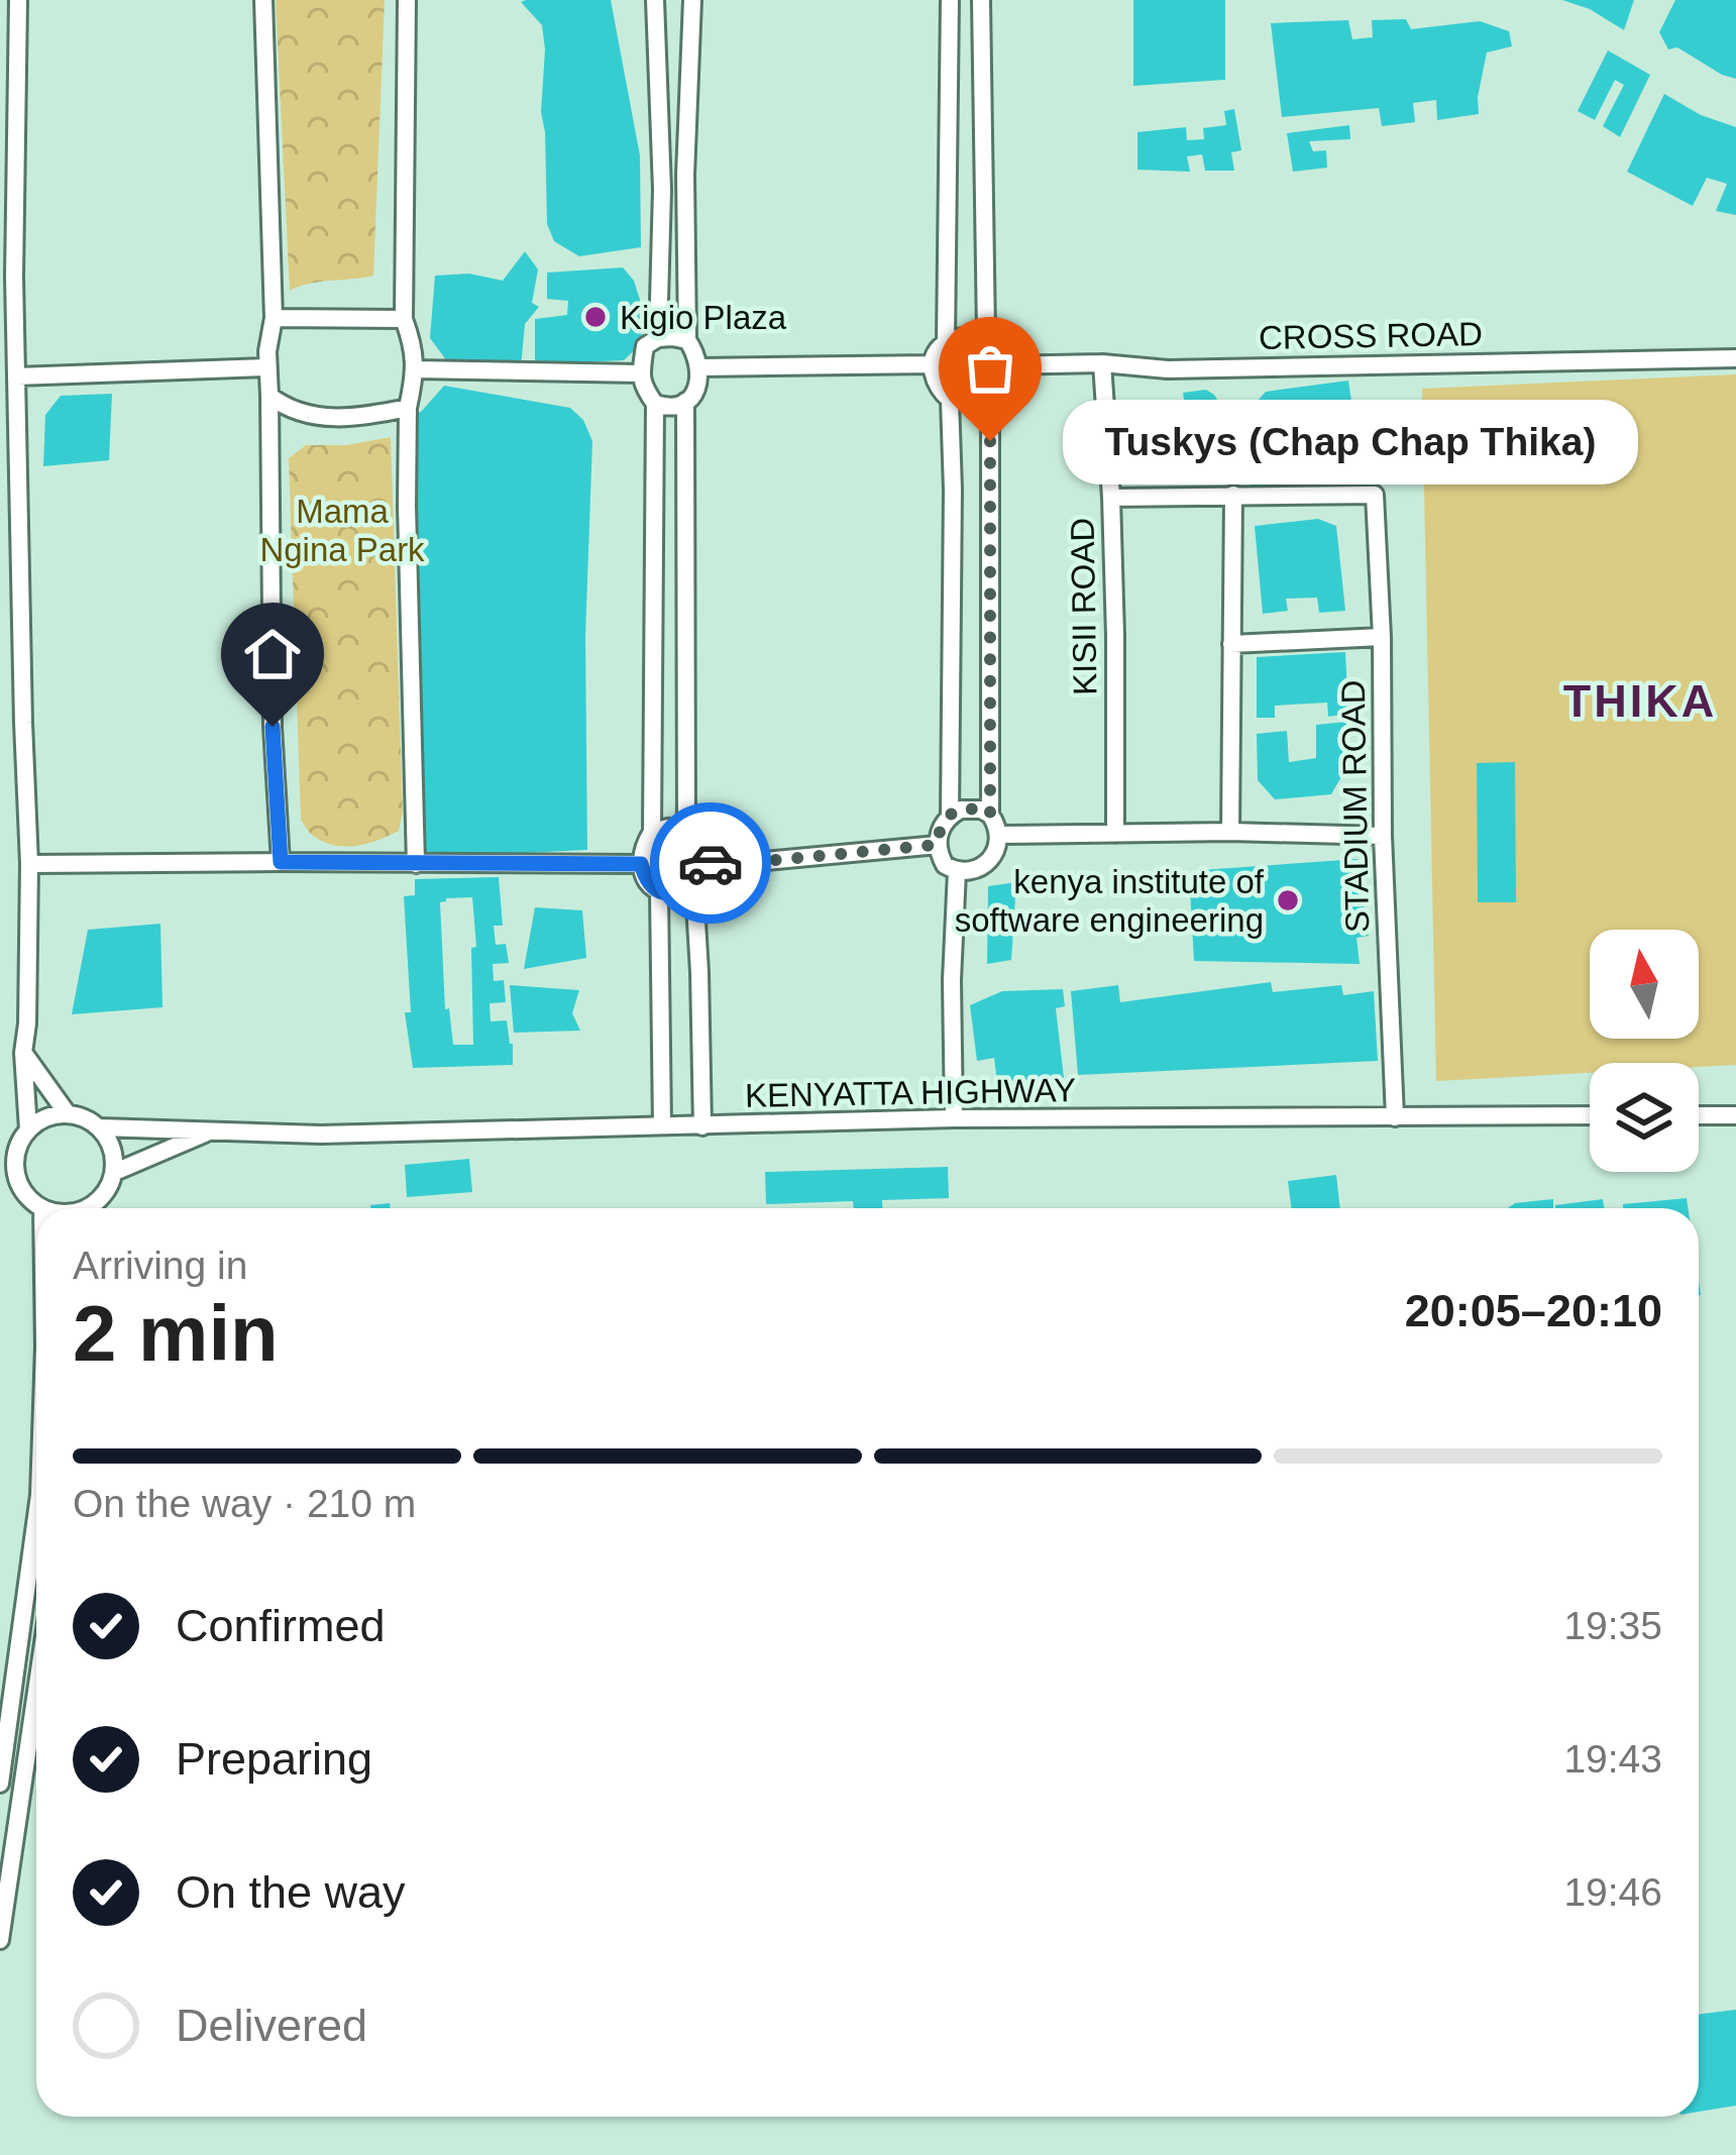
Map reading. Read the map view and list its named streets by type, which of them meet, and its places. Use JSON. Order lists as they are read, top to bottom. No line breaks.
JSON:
{"streets":{"street":["CROSS ROAD","KISII ROAD","STADIUM ROAD","KENYATTA HIGHWAY"]},"crossings":[["KISII ROAD","STADIUM ROAD"],["STADIUM ROAD","KENYATTA HIGHWAY"]],"districts":["THIKA"],"parks":["Mama Ngina Park"],"places":["Kigio Plaza","Tuskys (Chap Chap Thika)","kenya institute of software engineering"],"north":"top","page":{"bubble":"Tuskys (Chap Chap Thika)","heading":["2 min","Arriving in","20:05–20:10"],"bar":"On the way · 210 m","list":[["Confirmed","19:35"],["Preparing","19:43"],["On the way","19:46"],"Delivered"]}}
